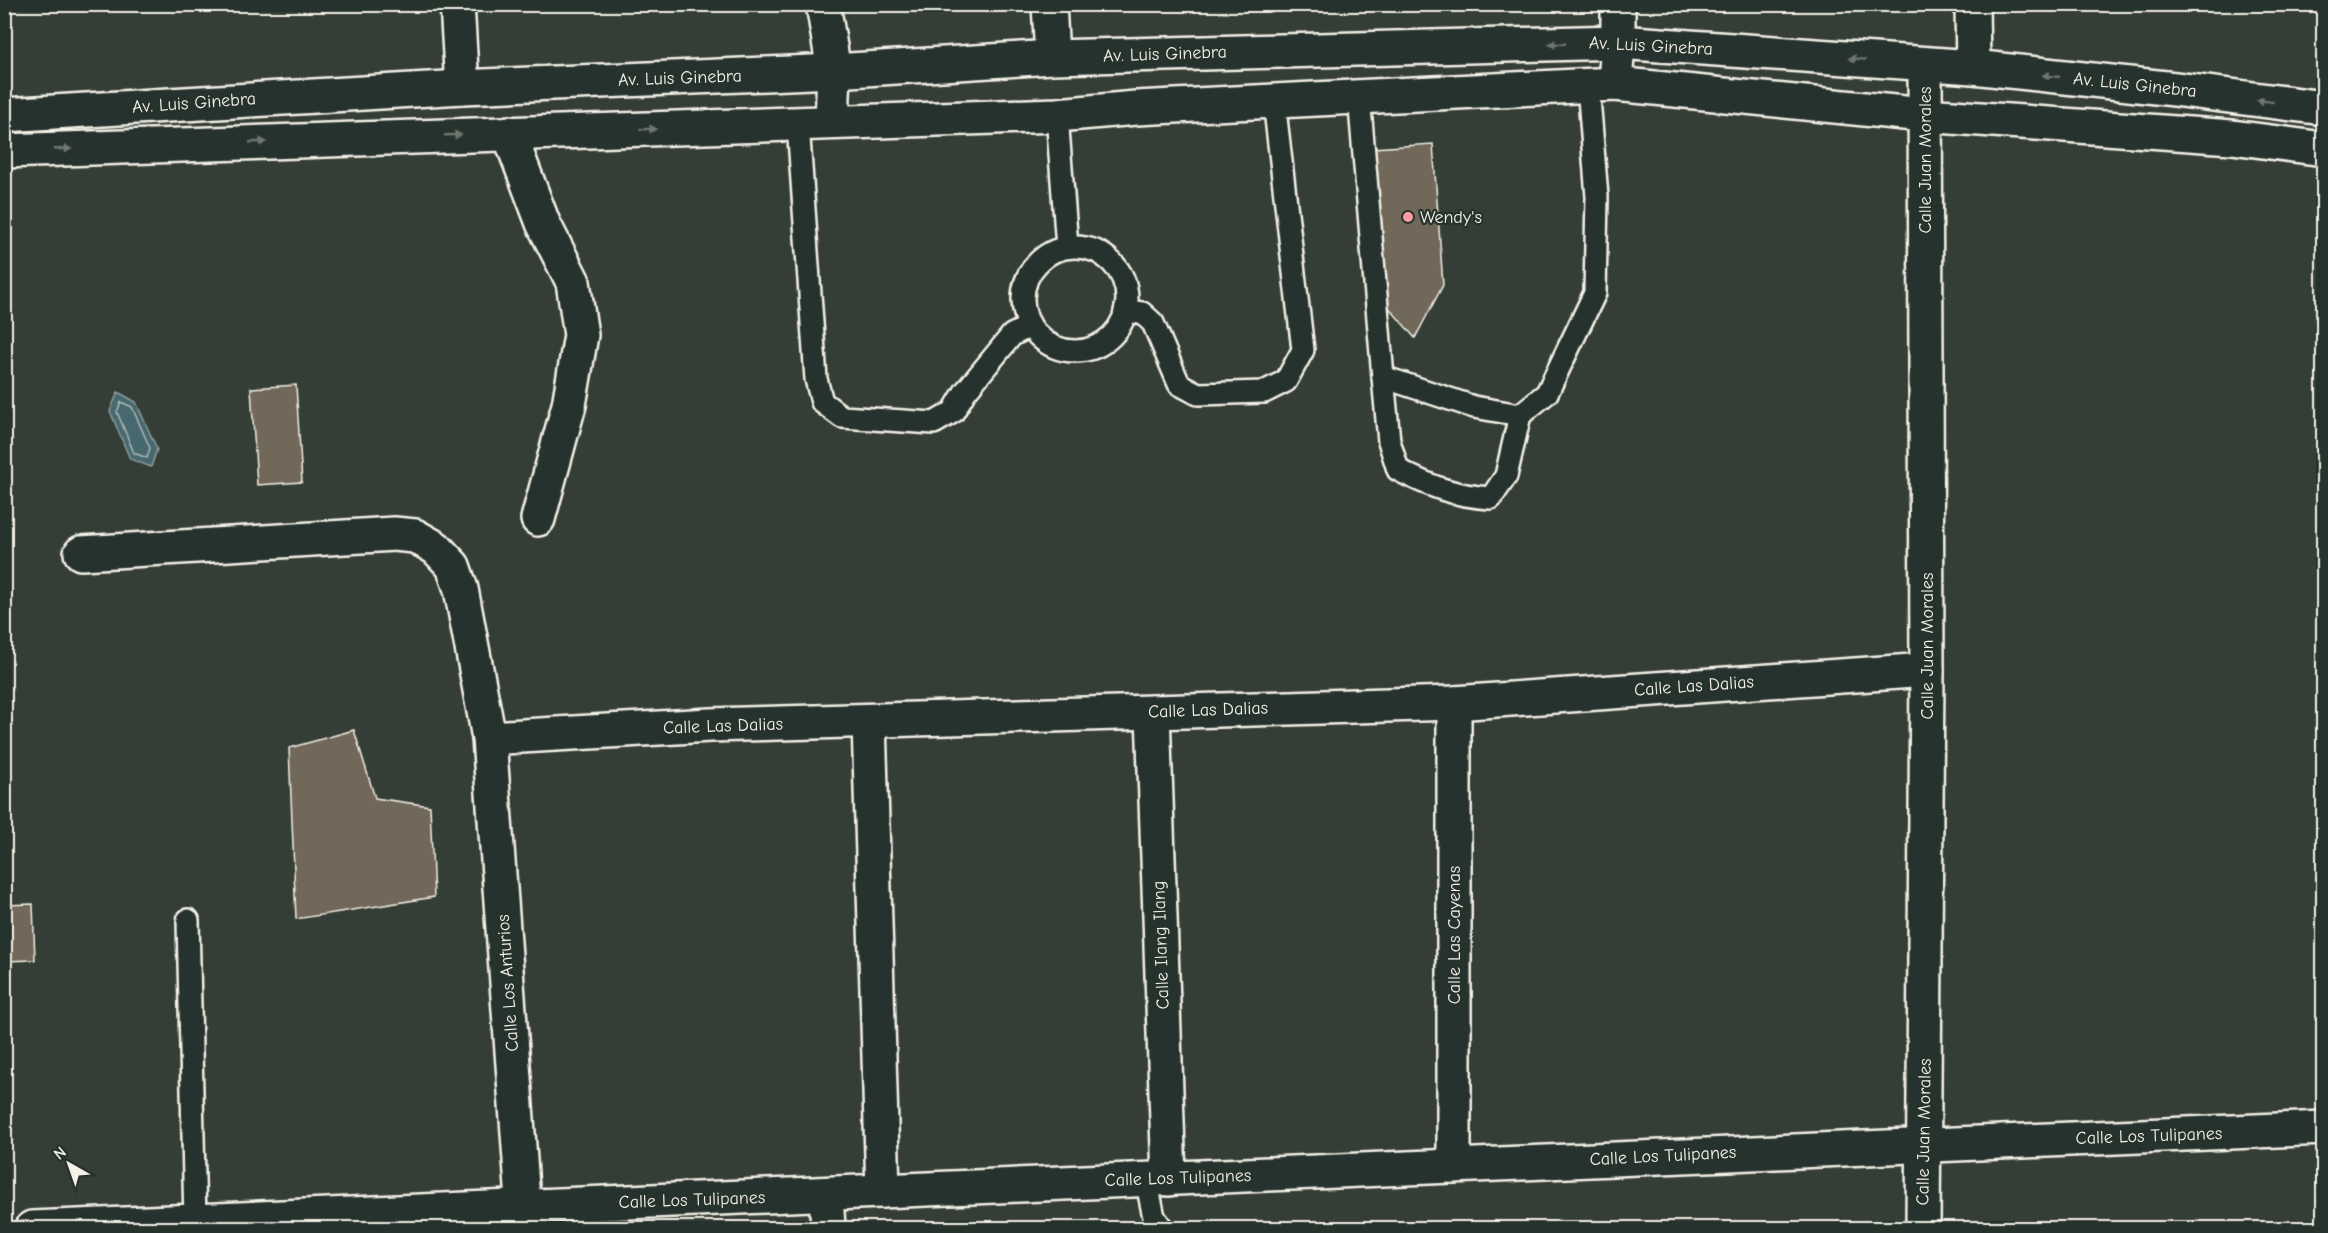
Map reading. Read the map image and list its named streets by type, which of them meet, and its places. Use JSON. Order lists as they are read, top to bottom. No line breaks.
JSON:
{"streets":{"street":["Av. Luis Ginebra","Calle Juan Morales","Calle Las Dalias","Calle Las Cayenas","Calle Ilang Ilang","Calle Los Anturios","Calle Los Tulipanes"]},"crossings":[["Av. Luis Ginebra","Calle Juan Morales"],["Calle Juan Morales","Calle Las Dalias"],["Calle Juan Morales","Calle Los Tulipanes"],["Calle Las Dalias","Calle Las Cayenas"],["Calle Las Dalias","Calle Ilang Ilang"],["Calle Las Dalias","Calle Los Anturios"],["Calle Las Cayenas","Calle Los Tulipanes"],["Calle Ilang Ilang","Calle Los Tulipanes"],["Calle Los Anturios","Calle Los Tulipanes"]],"places":["Wendy's"],"north":"top left"}
